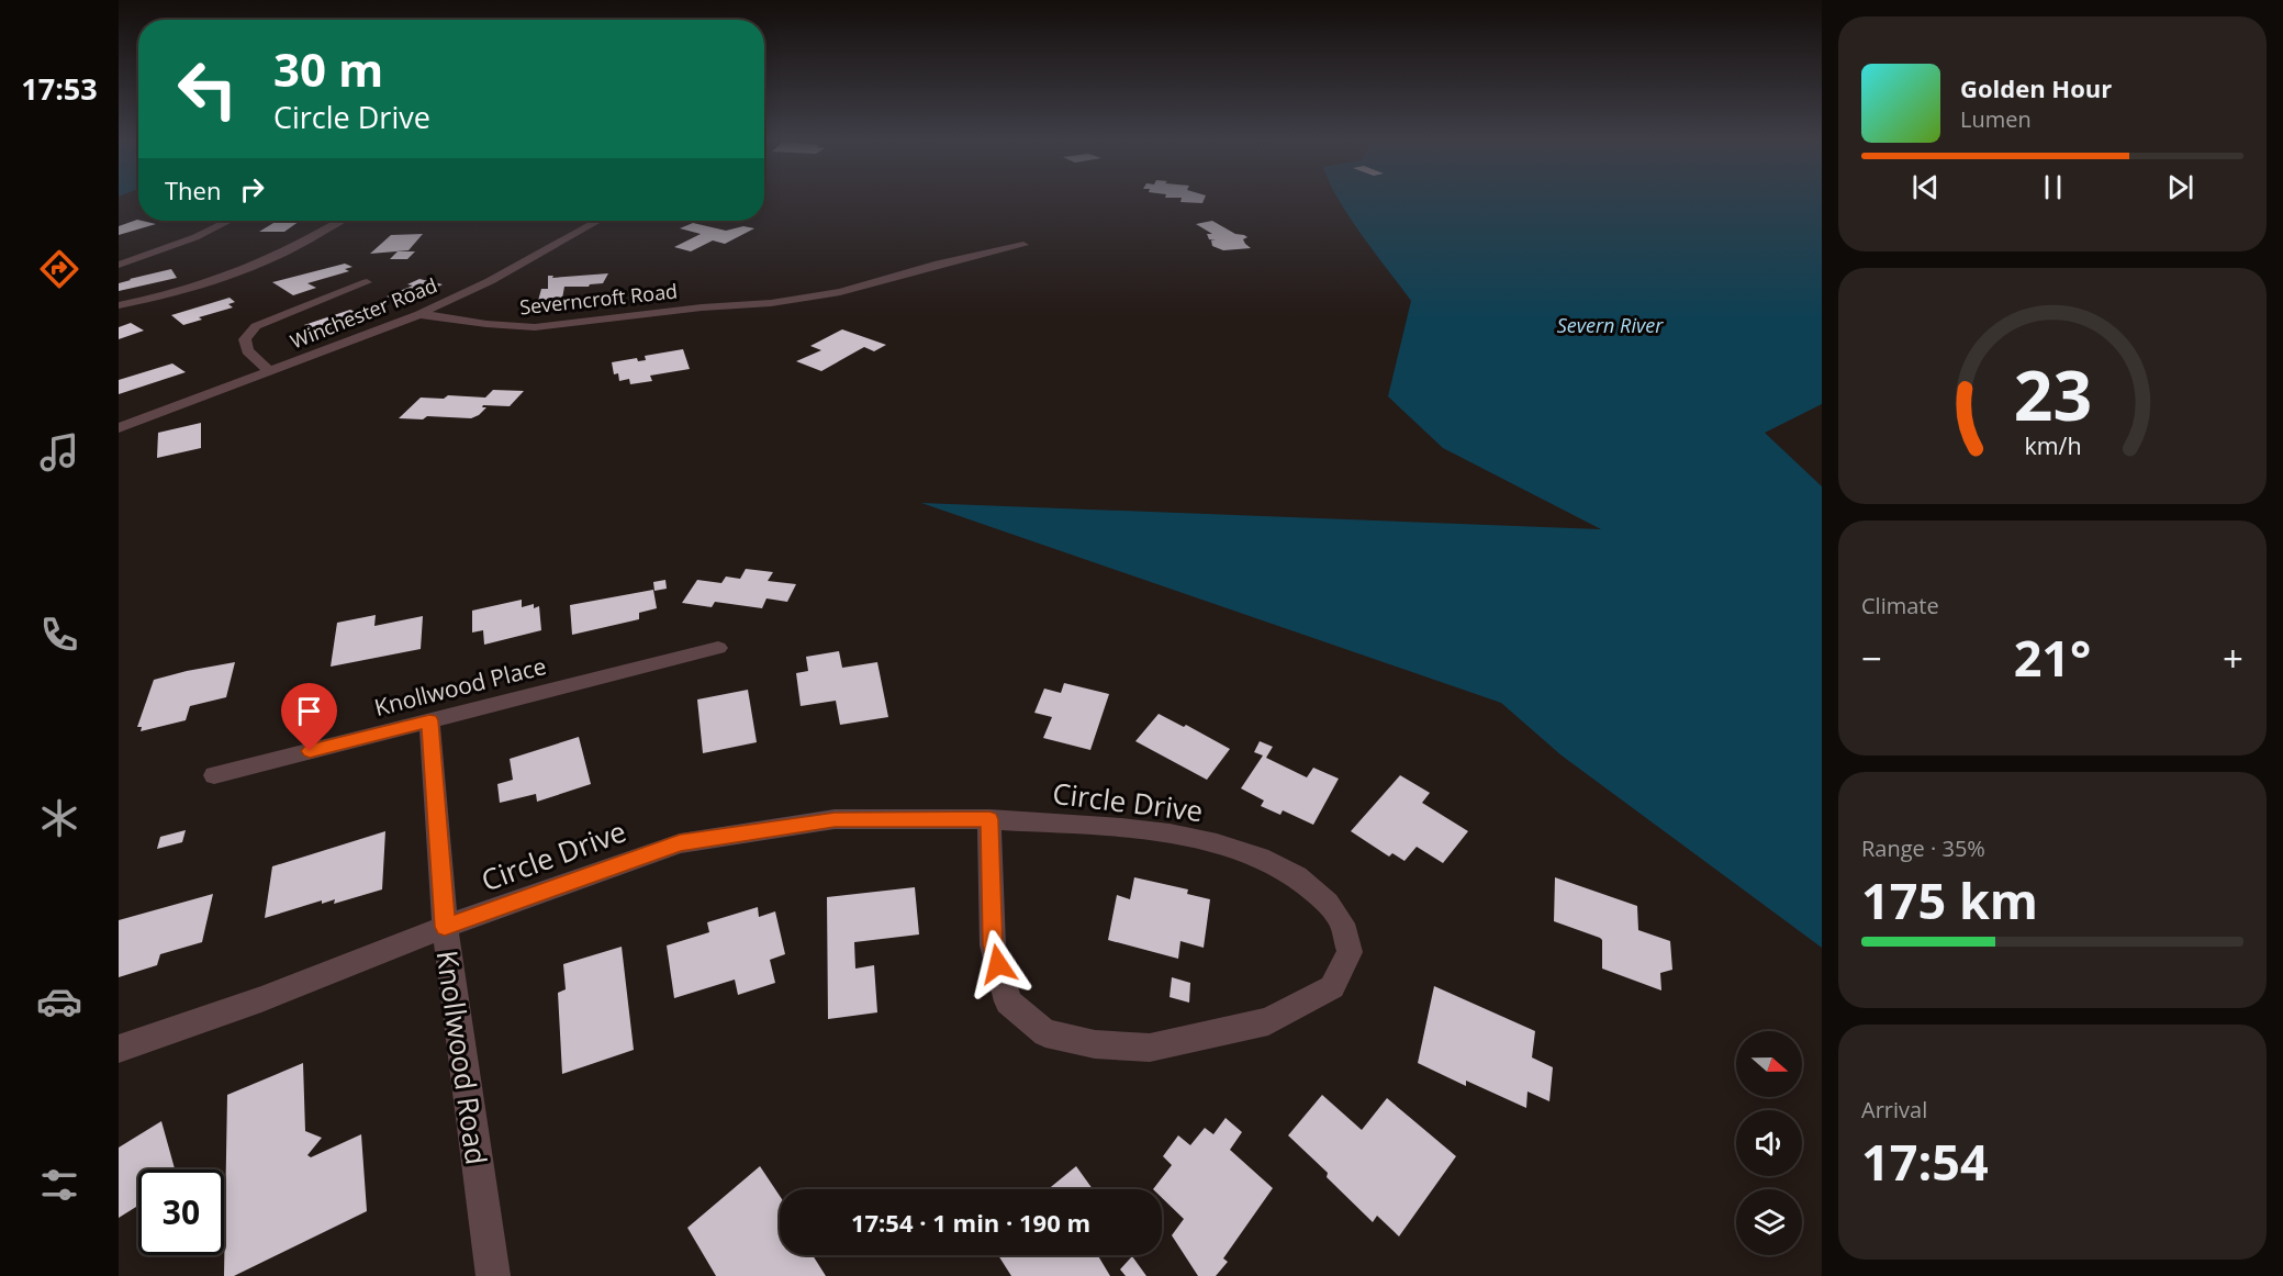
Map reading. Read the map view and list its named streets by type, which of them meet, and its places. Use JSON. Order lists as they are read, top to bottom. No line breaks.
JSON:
{"streets":{"street":["Severncroft Road","Winchester Road","Knollwood Place","Circle Drive","Knollwood Road"]},"crossings":[["Severncroft Road","Winchester Road"],["Knollwood Place","Knollwood Road"],["Circle Drive","Knollwood Road"]],"water":["Severn River"],"north":"right","page":{"tabs":"17:53","turn":["30 m","Circle Drive"],"song":["Golden Hour","Lumen"],"then":"Then","tile":["Climate",["Range · 35%","175 km"],["Arrival","17:54"]],"heat":["−","21°","+"],"limit":"30","trip":"17:54 · 1 min · 190 m","gauge":["23","km/h"]}}
